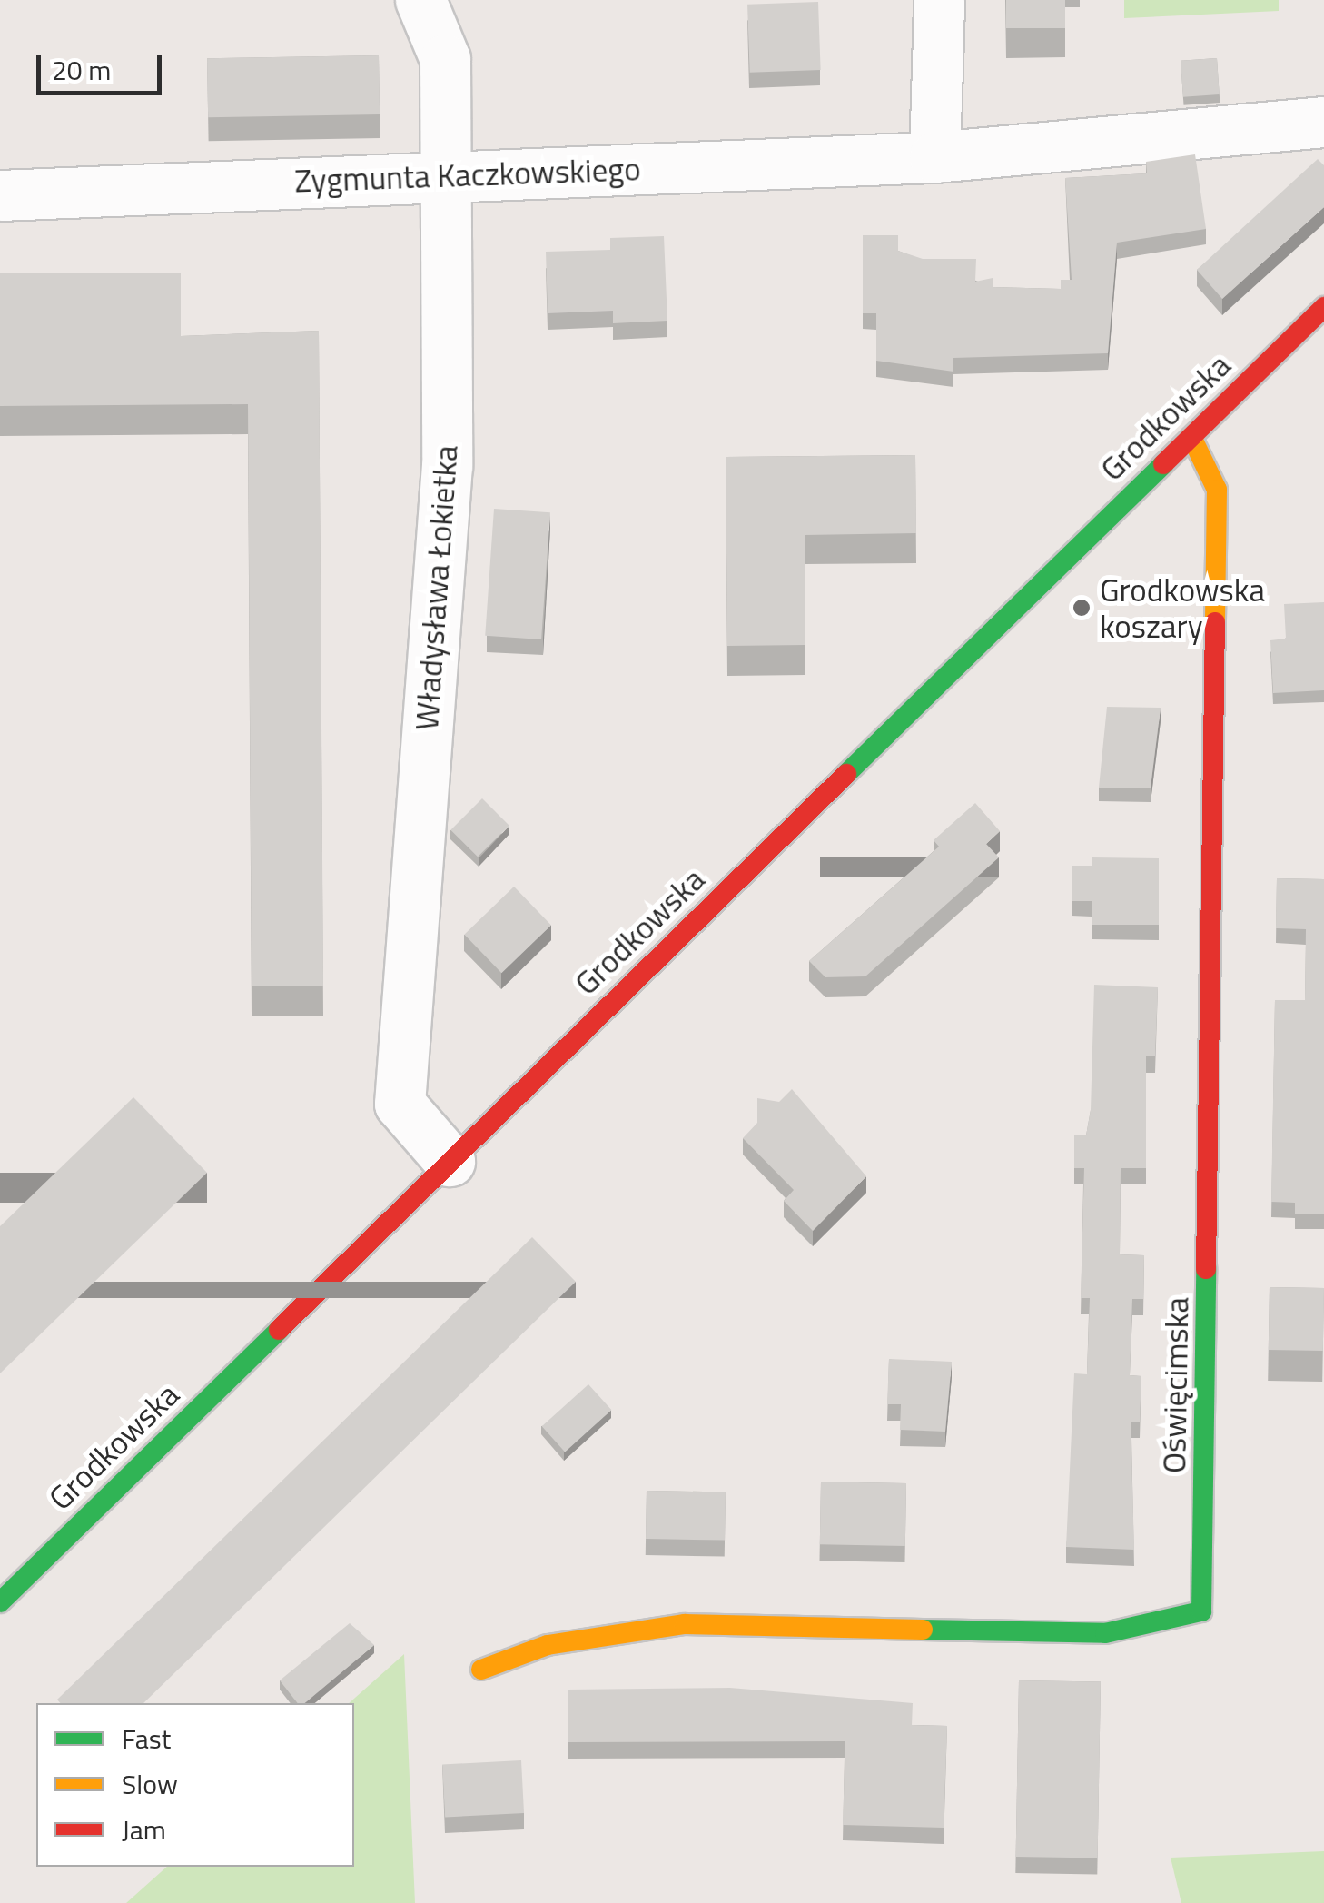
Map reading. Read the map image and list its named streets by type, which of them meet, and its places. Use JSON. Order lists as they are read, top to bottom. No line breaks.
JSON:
{"streets":{"street":["Zygmunta Kaczkowskiego","Grodkowska","Władysława Łokietka","Oświęcimska"]},"crossings":[["Zygmunta Kaczkowskiego","Władysława Łokietka"],["Grodkowska","Władysława Łokietka"],["Grodkowska","Oświęcimska"]],"places":["Grodkowska koszary"],"legend":["Fast","Slow","Jam"],"scale_bar":"20 m"}
